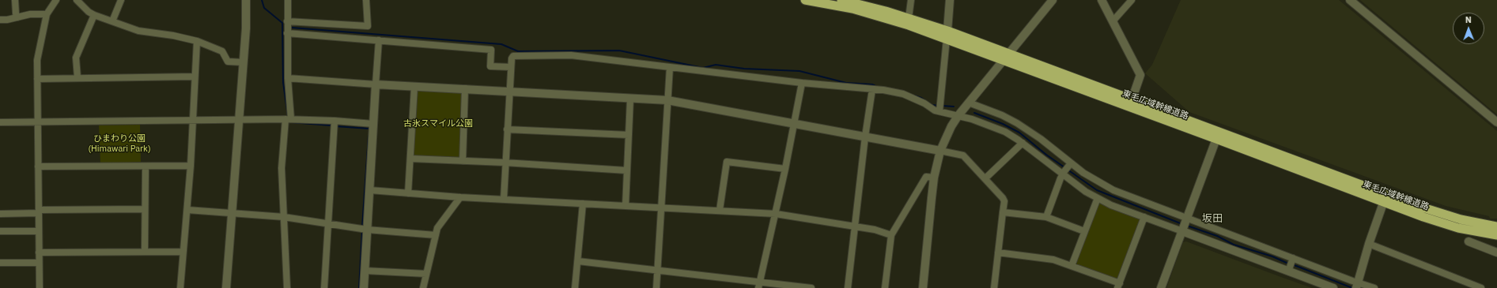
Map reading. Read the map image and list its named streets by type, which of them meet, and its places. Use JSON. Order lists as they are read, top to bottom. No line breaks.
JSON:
{"streets":{"highway":["東毛広域幹線道路"]},"districts":["坂田"],"parks":["古氷スマイル公園","ひまわり公園 (Himawari Park)"],"north":"top"}
